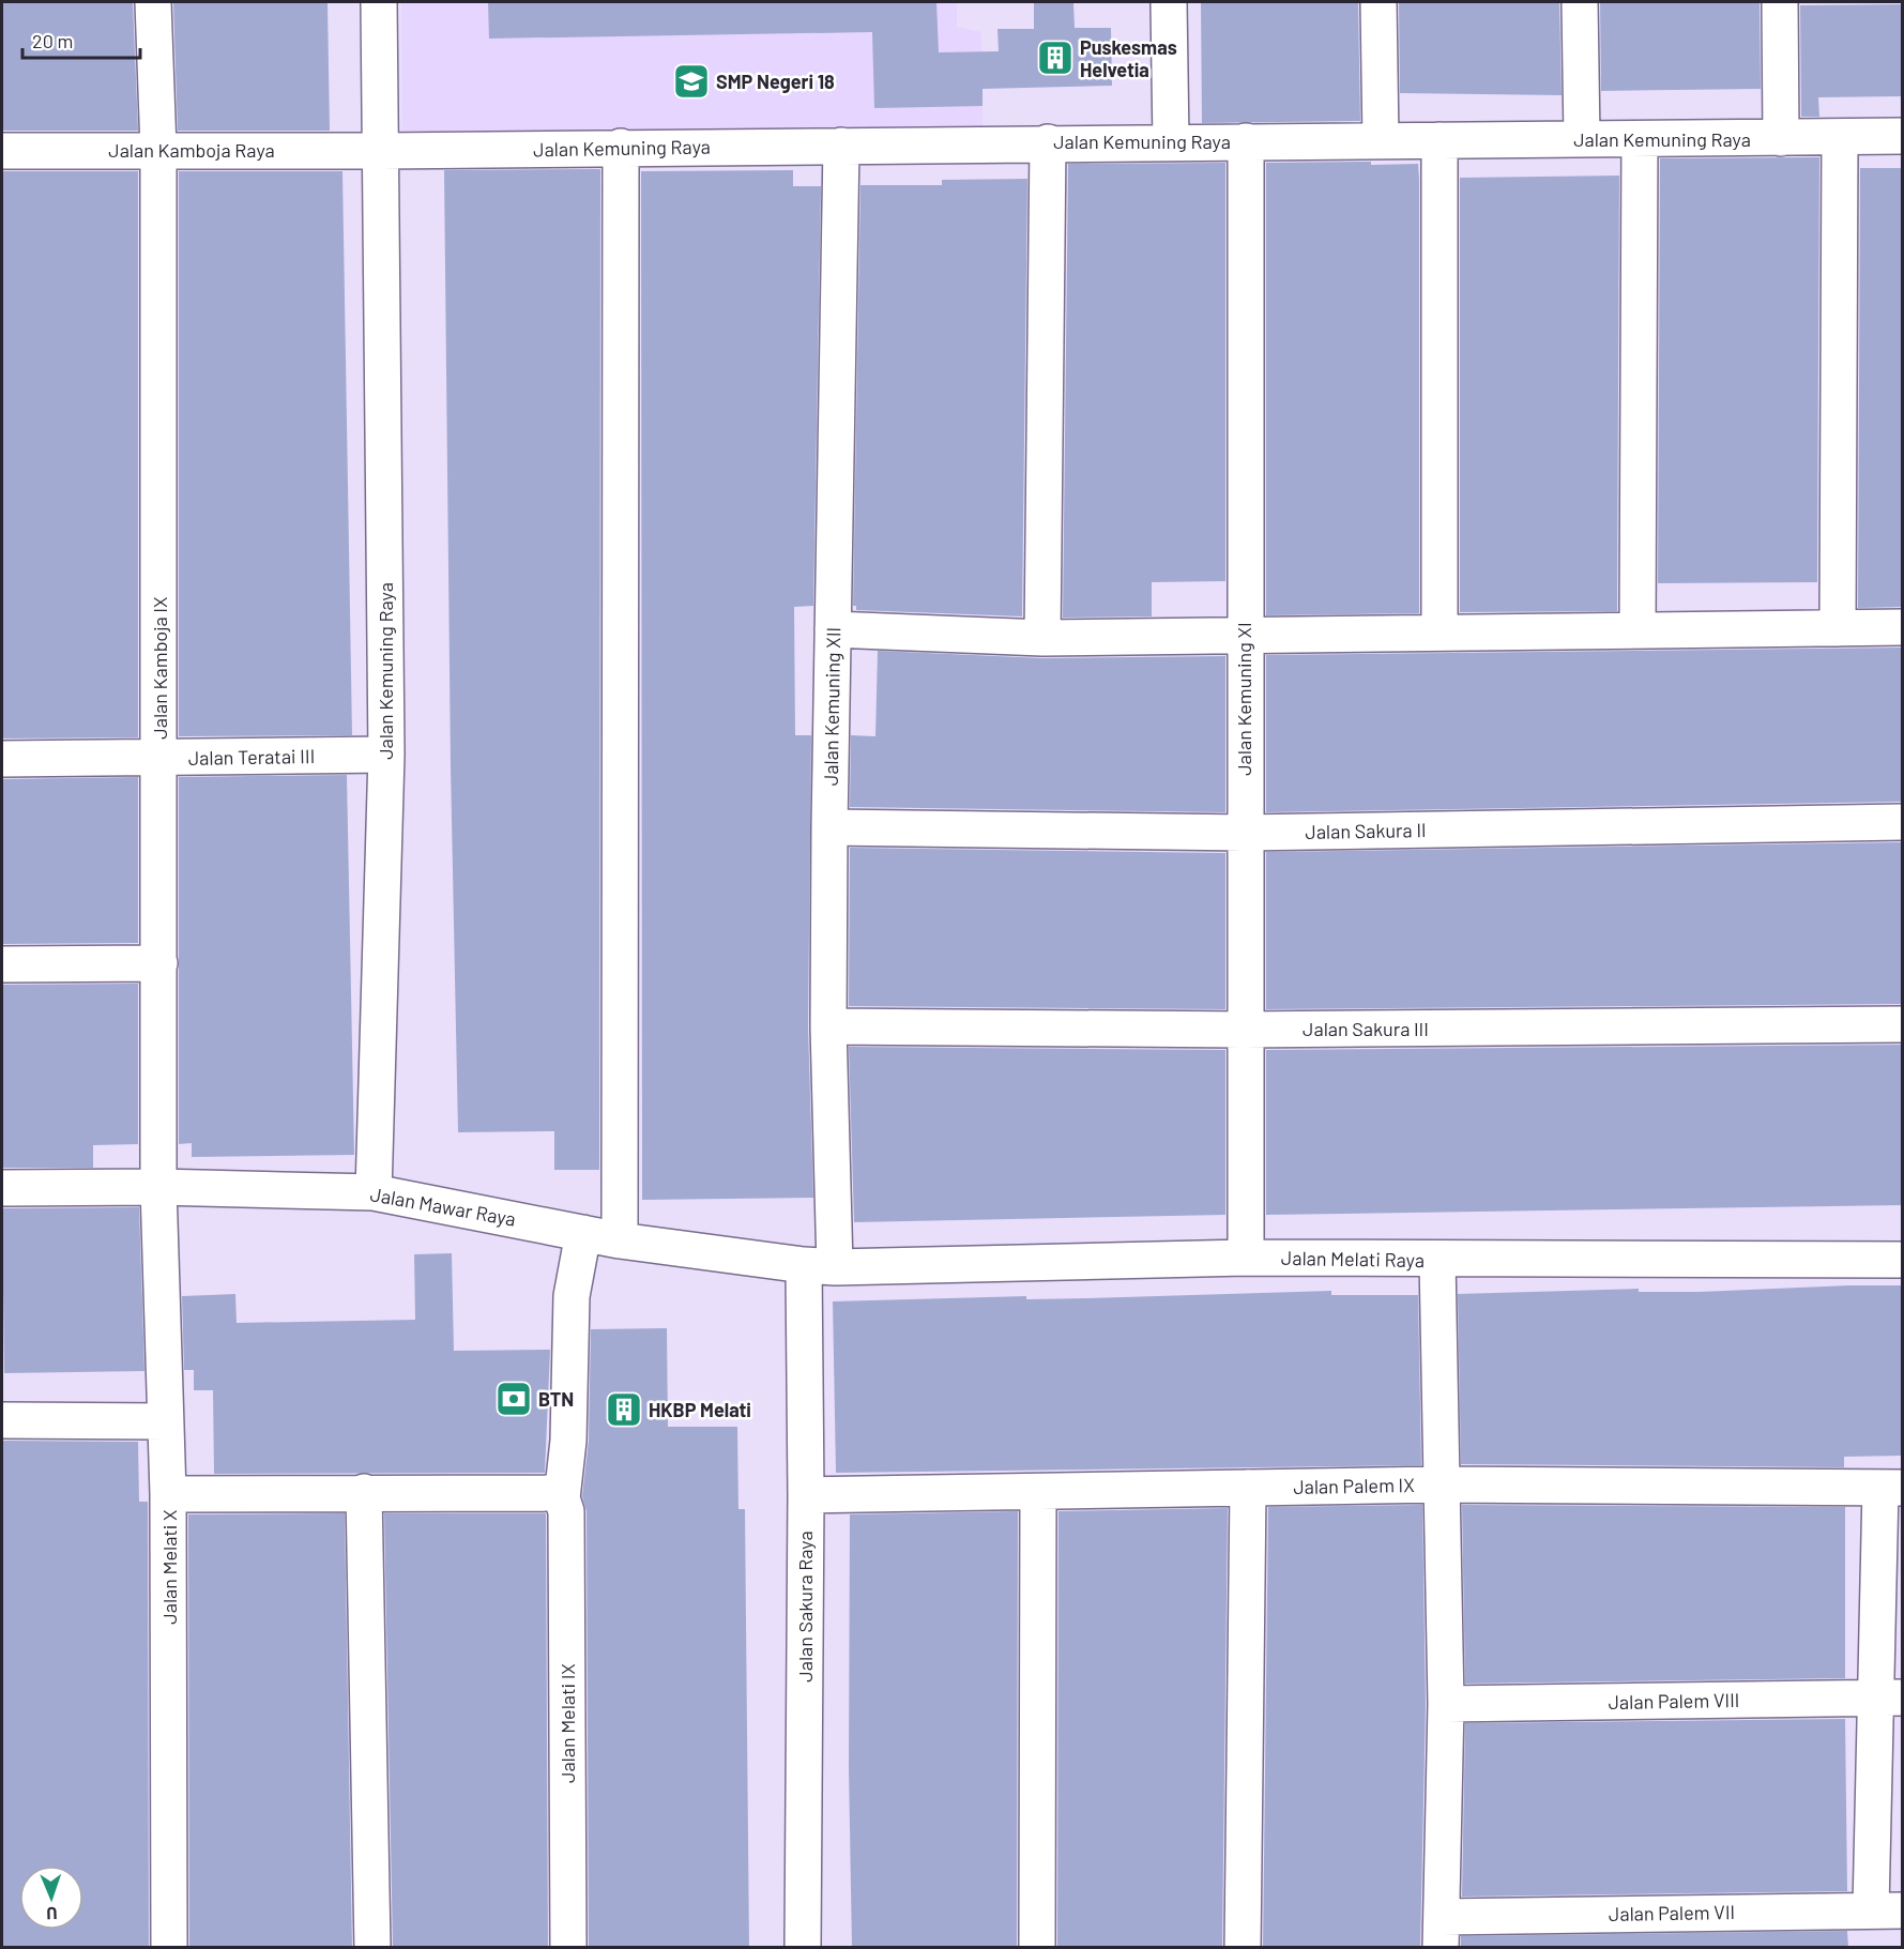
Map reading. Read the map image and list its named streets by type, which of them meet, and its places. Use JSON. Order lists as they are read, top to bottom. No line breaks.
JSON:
{"streets":{"street":["Jalan Kemuning Raya","Jalan Kamboja Raya","Jalan Kamboja IX","Jalan Kemuning XI","Jalan Kemuning XII","Jalan Teratai III","Jalan Sakura II","Jalan Sakura III","Jalan Mawar Raya","Jalan Melati Raya","Jalan Palem IX","Jalan Melati X","Jalan Sakura Raya","Jalan Palem VIII","Jalan Melati IX","Jalan Palem VII"]},"crossings":[["Jalan Kemuning Raya","Jalan Kamboja Raya"],["Jalan Kemuning Raya","Jalan Kemuning XI"],["Jalan Kemuning Raya","Jalan Kemuning XII"],["Jalan Kemuning Raya","Jalan Teratai III"],["Jalan Kemuning Raya","Jalan Mawar Raya"],["Jalan Kamboja Raya","Jalan Kamboja IX"],["Jalan Kamboja IX","Jalan Teratai III"],["Jalan Kamboja IX","Jalan Mawar Raya"],["Jalan Kamboja IX","Jalan Melati X"],["Jalan Kemuning XI","Jalan Sakura II"],["Jalan Kemuning XI","Jalan Sakura III"],["Jalan Kemuning XI","Jalan Melati Raya"],["Jalan Kemuning XII","Jalan Sakura II"],["Jalan Kemuning XII","Jalan Sakura III"],["Jalan Kemuning XII","Jalan Mawar Raya"],["Jalan Kemuning XII","Jalan Melati Raya"],["Jalan Kemuning XII","Jalan Sakura Raya"],["Jalan Mawar Raya","Jalan Melati Raya"],["Jalan Mawar Raya","Jalan Melati X"],["Jalan Mawar Raya","Jalan Sakura Raya"],["Jalan Mawar Raya","Jalan Melati IX"],["Jalan Melati Raya","Jalan Sakura Raya"],["Jalan Palem IX","Jalan Sakura Raya"]],"places":{"building":["Puskesmas Helvetia","HKBP Melati"],"school or university":["SMP Negeri 18"],"bank":["BTN"]},"scale_bar":"20 m","north":"bottom"}
